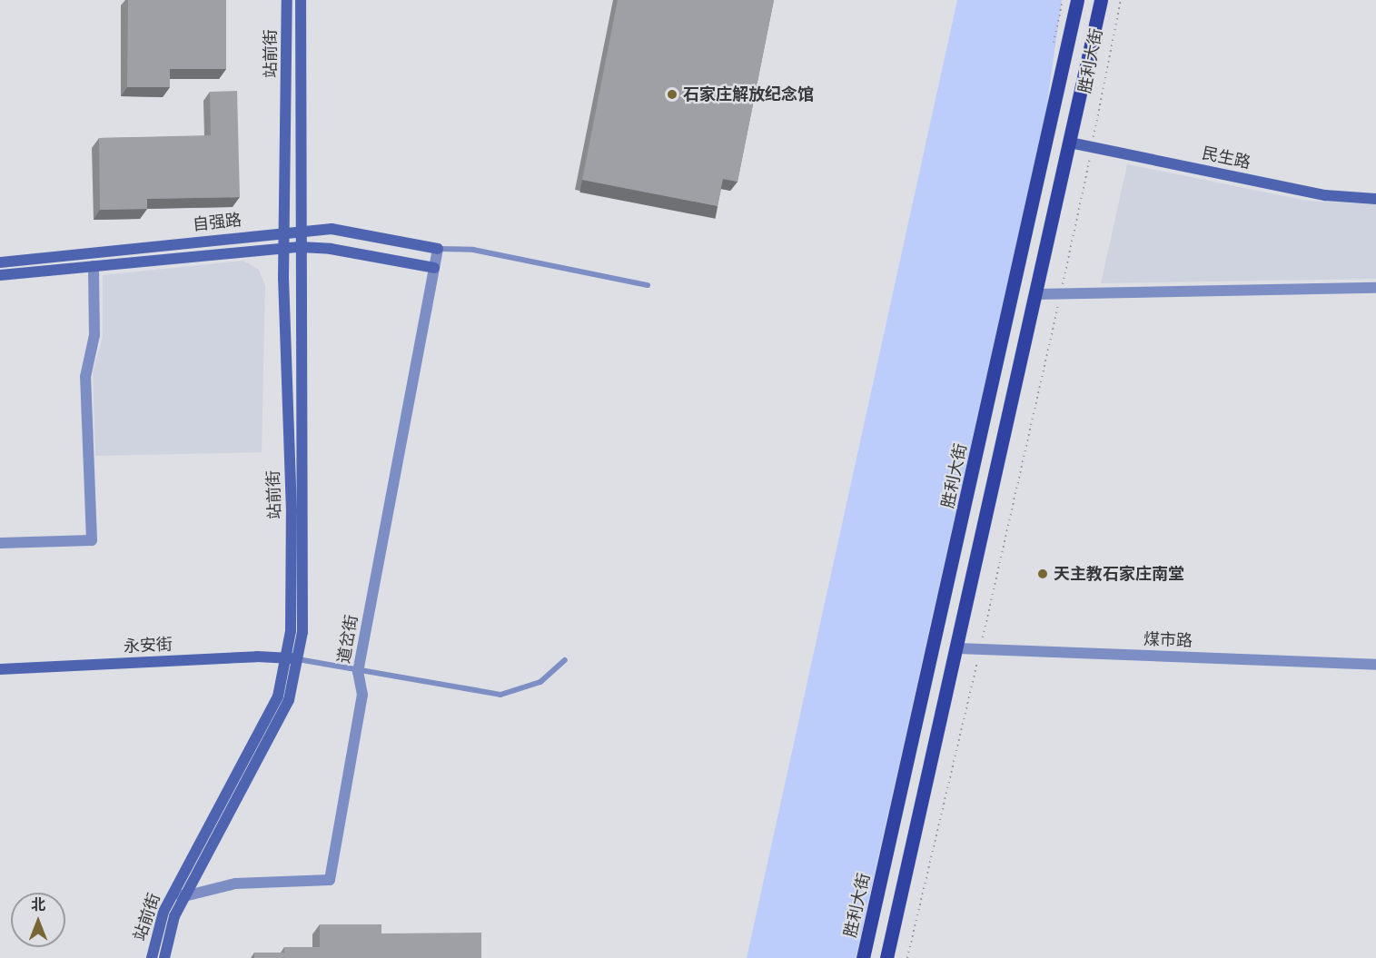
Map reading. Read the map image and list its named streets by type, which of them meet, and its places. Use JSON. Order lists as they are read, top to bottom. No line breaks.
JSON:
{"streets":{"main road":["站前街","胜利大街","民生路","自强路","永安街"],"street":["道岔街","煤市路"]},"crossings":[["站前街","自强路"],["站前街","道岔街"],["站前街","永安街"],["胜利大街","民生路"],["胜利大街","煤市路"],["自强路","道岔街"]],"places":["石家庄解放纪念馆","天主教石家庄南堂"],"north":"top"}
